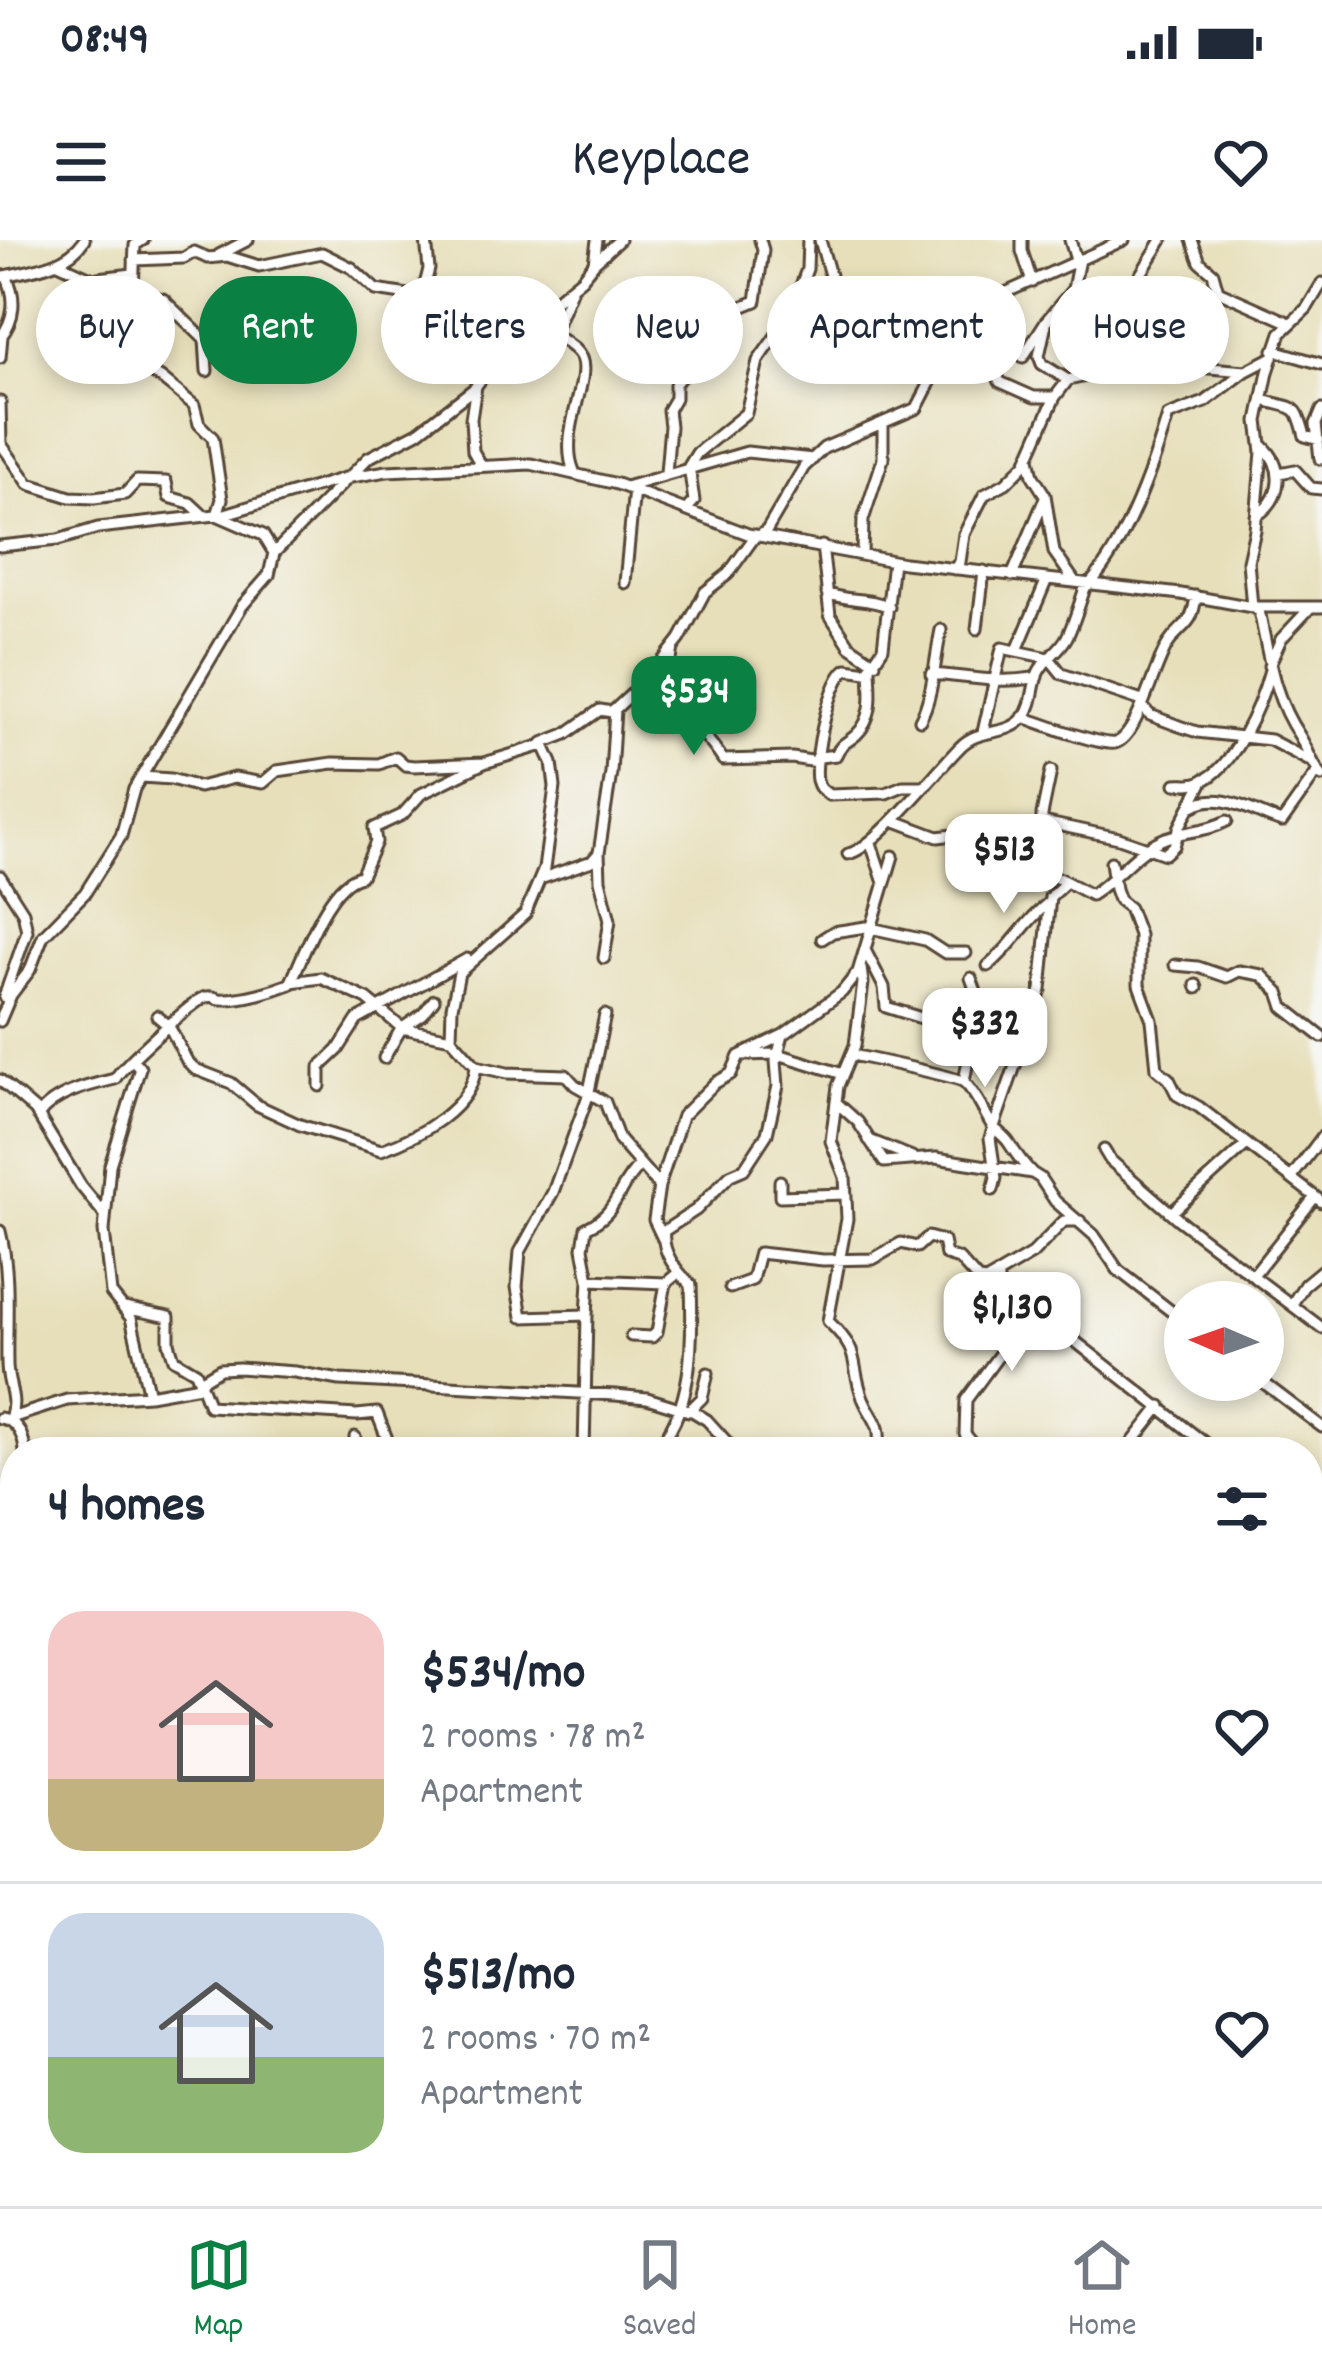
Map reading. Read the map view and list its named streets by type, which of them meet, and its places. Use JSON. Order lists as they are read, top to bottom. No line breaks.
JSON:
{"north":"left","page":{"status":"08:49","header":"Keyplace","chip":["Buy","Rent","Filters","New","Apartment","House"],"price":["$534","$513","$332","$1,130"],"heading":"4 homes","list":[{"name":"$534/mo","note":"2 rooms · 78 m² · Apartment"},{"name":"$513/mo","note":"2 rooms · 70 m² · Apartment"}],"tabs":["Map","Saved","Home"]}}
